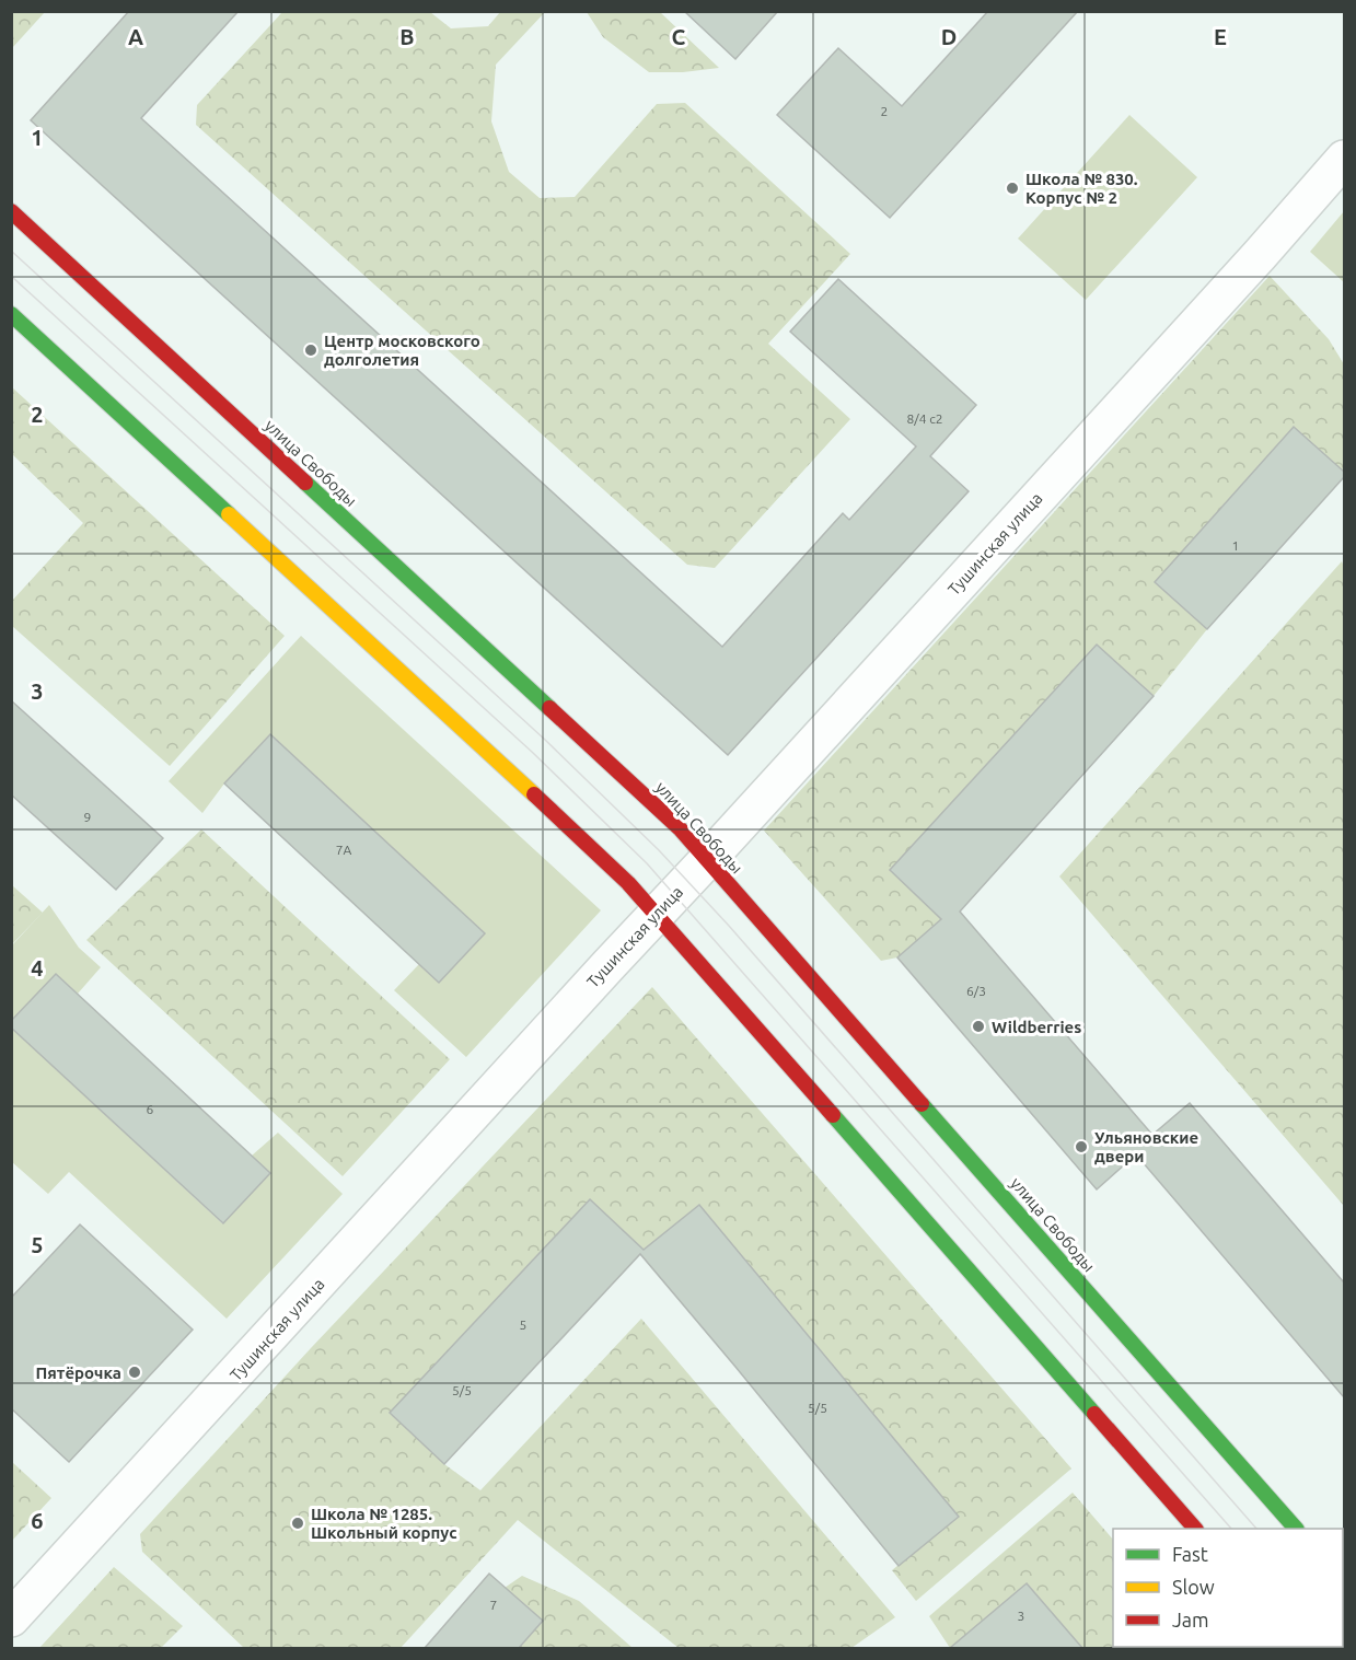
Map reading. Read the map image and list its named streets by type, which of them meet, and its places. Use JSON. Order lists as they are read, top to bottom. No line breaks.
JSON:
{"streets":{"main road":["улица Свободы"],"street":["Тушинская улица"]},"crossings":[["улица Свободы","Тушинская улица"]],"places":["Школа № 830. Корпус № 2","Центр московского долголетия","Wildberries","Ульяновские двери","Пятёрочка","Школа № 1285. Школьный корпус"],"house_numbers":["2","8/4 с2","1","9","7А","6/3","6","5","5/5","5/5","7","3"],"legend":["Fast","Slow","Jam"],"grid":{"columns":["A","B","C","D","E"],"rows":["1","2","3","4","5","6"]}}
